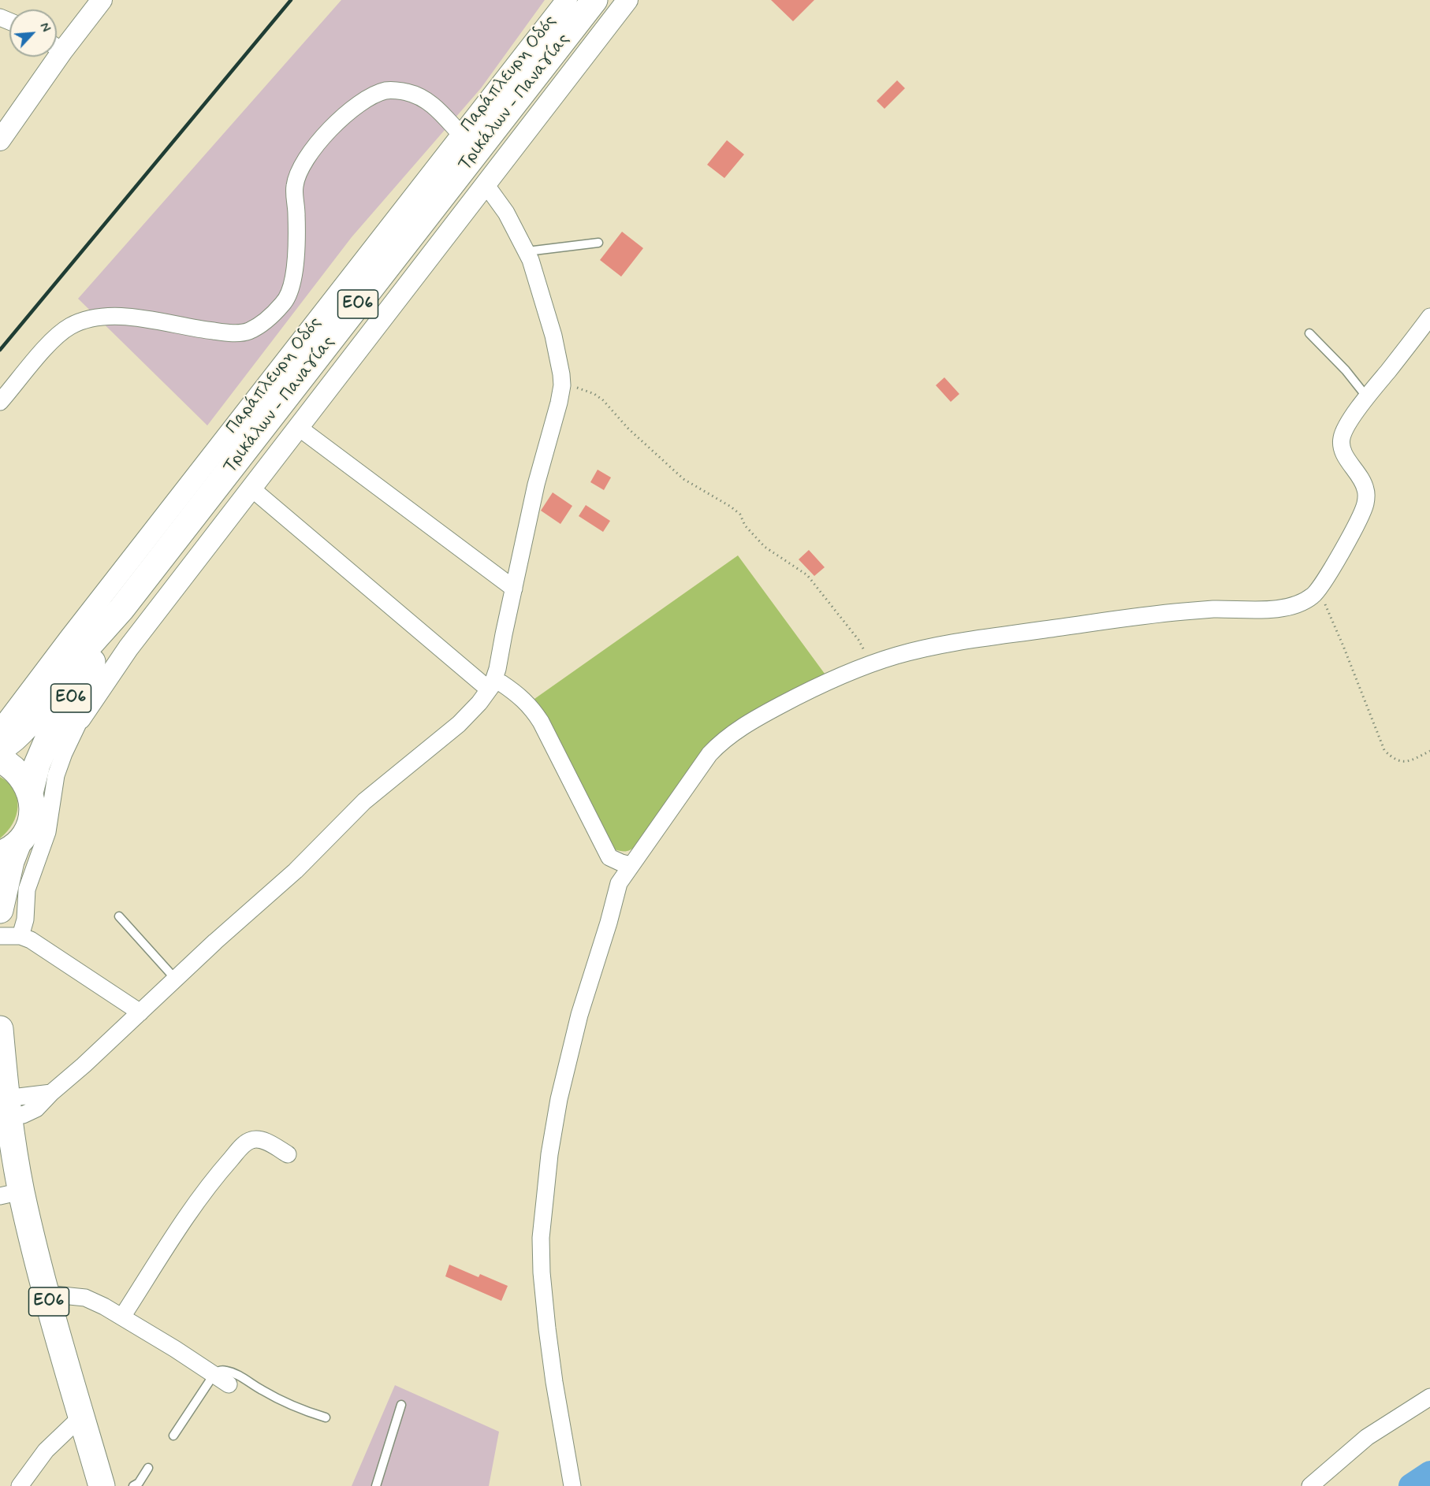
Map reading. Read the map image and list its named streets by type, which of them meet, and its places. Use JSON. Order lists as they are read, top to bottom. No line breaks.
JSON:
{"streets":{"main road":["Τρικάλων - Παναγίας","ΕΟ6"],"street":["Παράπλευρη Οδός"]},"crossings":[["Τρικάλων - Παναγίας","ΕΟ6"]],"north":"top right"}
